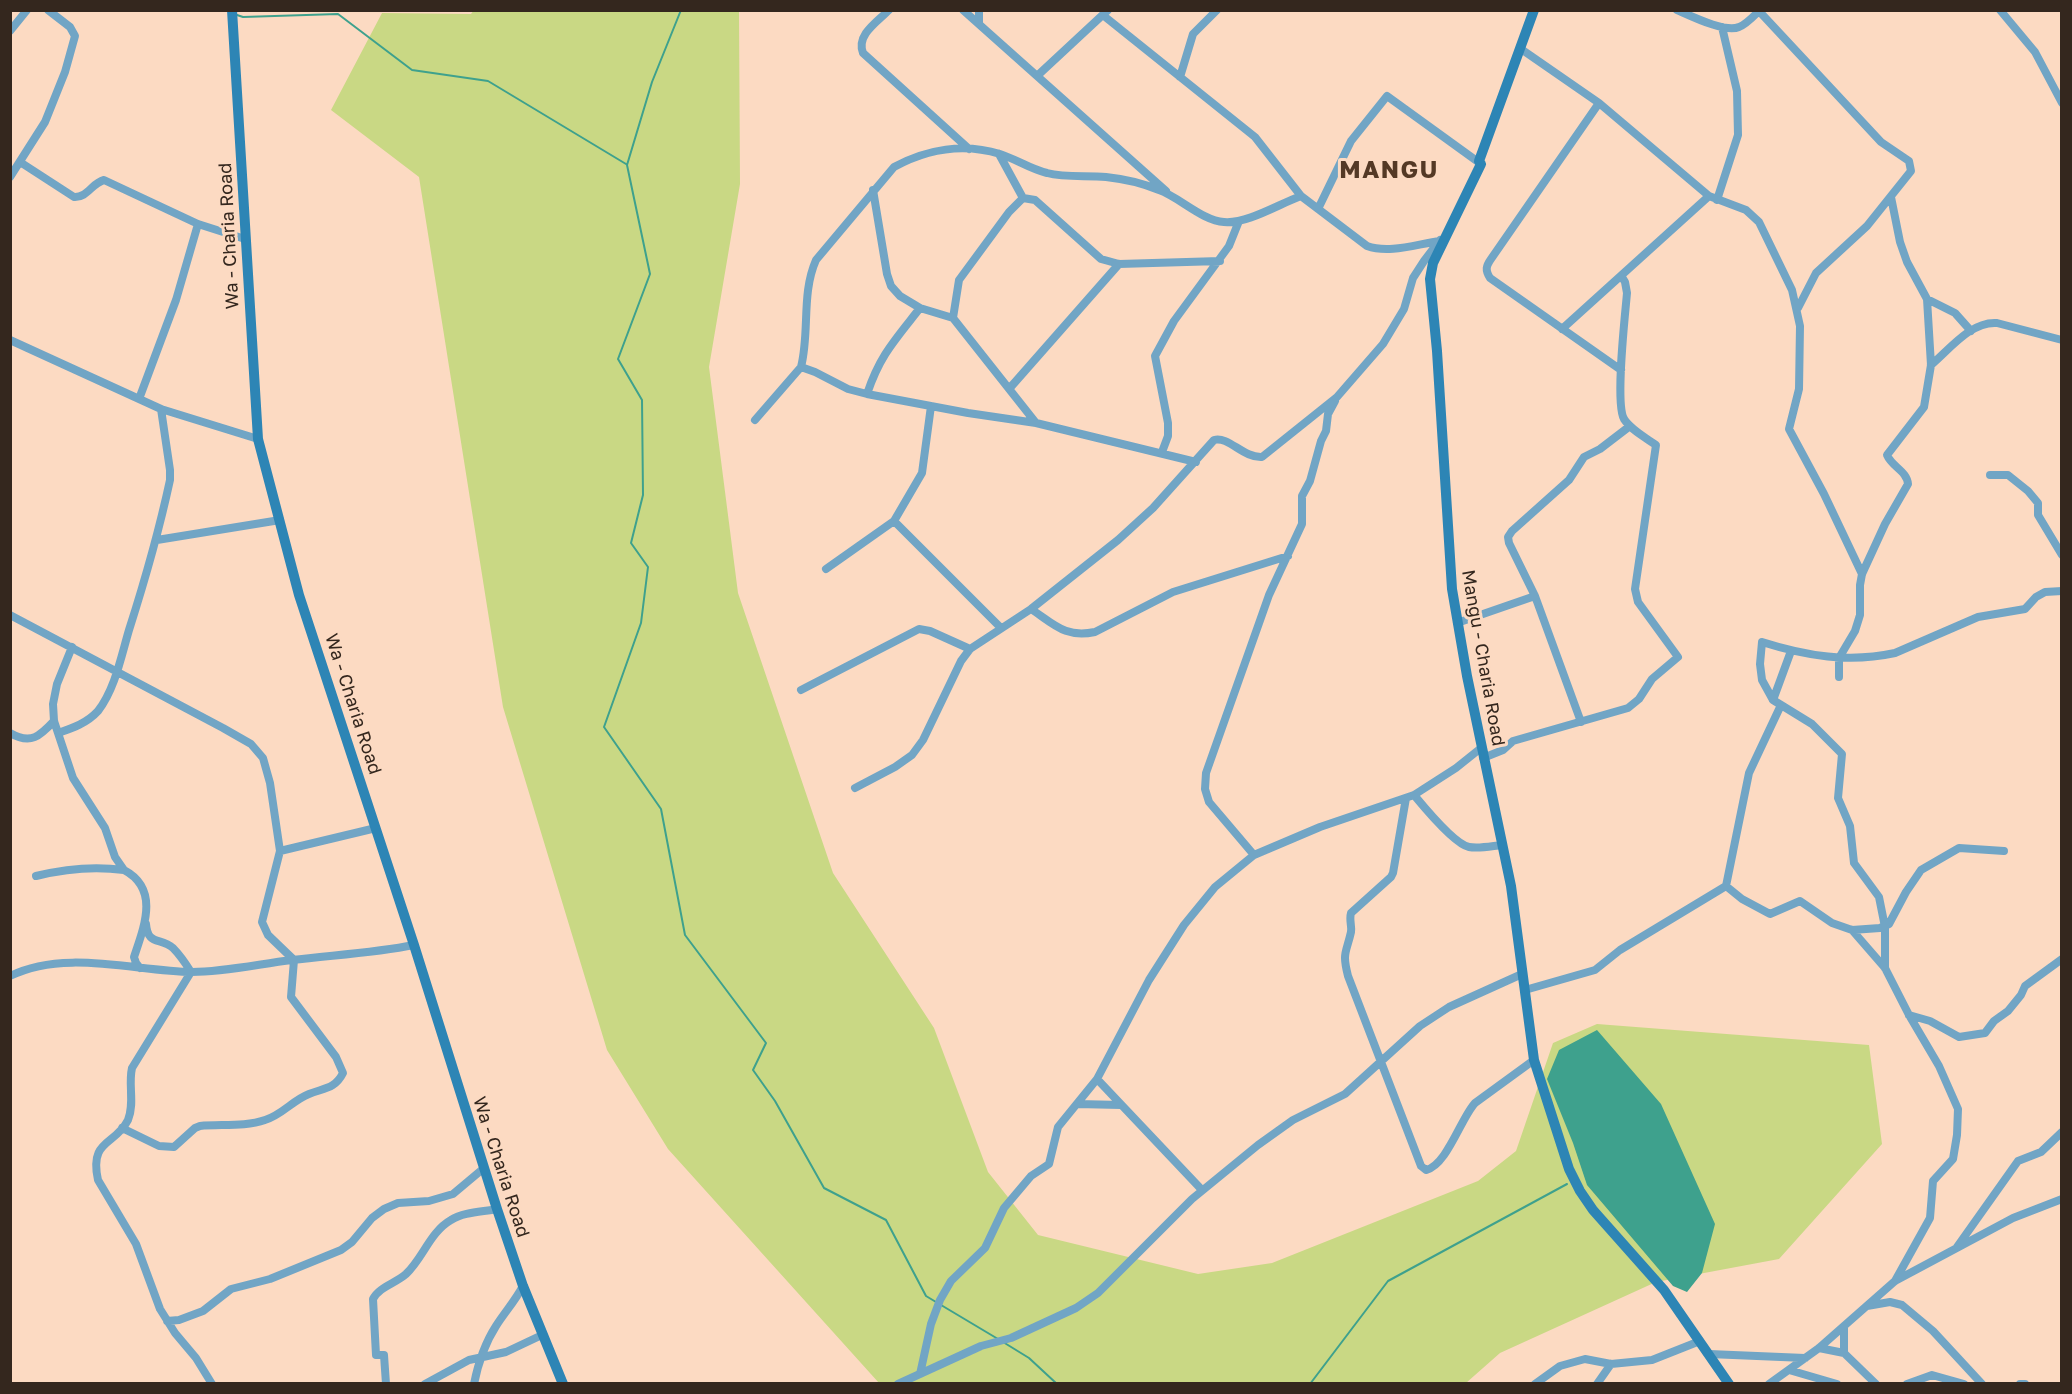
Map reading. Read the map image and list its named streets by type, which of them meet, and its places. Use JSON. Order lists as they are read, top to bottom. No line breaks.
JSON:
{"streets":{"street":["Wa - Charia Road","Mangu - Charia Road"]},"districts":["MANGU"]}
